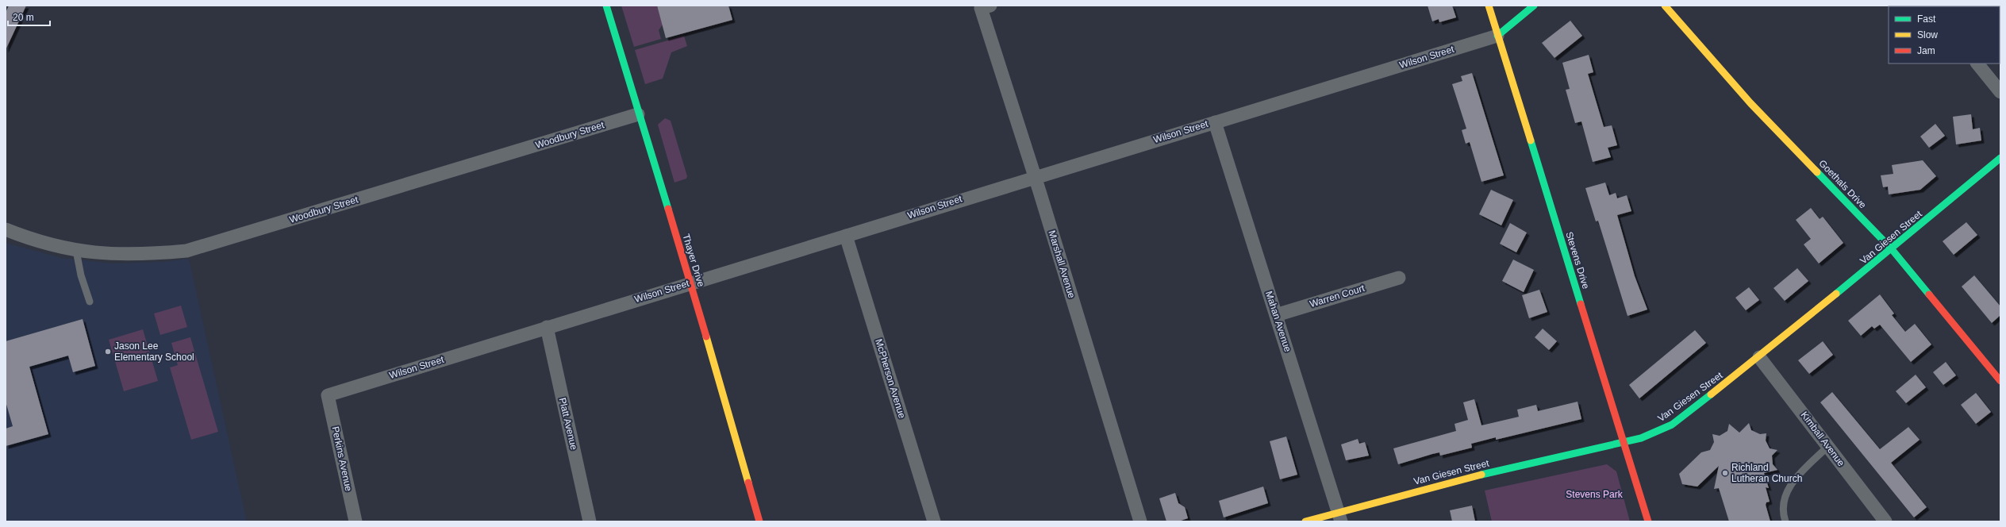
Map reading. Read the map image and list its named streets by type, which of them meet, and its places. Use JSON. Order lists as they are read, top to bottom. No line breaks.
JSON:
{"streets":{"street":["Wilson Street","Woodbury Street","Goethals Drive","Van Giesen Street","Thayer Drive","Stevens Drive","Marshall Avenue","Warren Court","Mahan Avenue","McPherson Avenue","Platt Avenue","Kimball Avenue","Perkins Avenue"]},"crossings":[["Wilson Street","Thayer Drive"],["Wilson Street","Stevens Drive"],["Wilson Street","Marshall Avenue"],["Wilson Street","Mahan Avenue"],["Wilson Street","McPherson Avenue"],["Wilson Street","Platt Avenue"],["Wilson Street","Perkins Avenue"],["Woodbury Street","Thayer Drive"],["Goethals Drive","Van Giesen Street"],["Van Giesen Street","Stevens Drive"],["Van Giesen Street","Mahan Avenue"],["Van Giesen Street","Kimball Avenue"],["Warren Court","Mahan Avenue"]],"parks":["Stevens Park"],"places":["Jason Lee Elementary School","Richland Lutheran Church"],"legend":["Fast","Slow","Jam"],"scale_bar":"20 m"}
